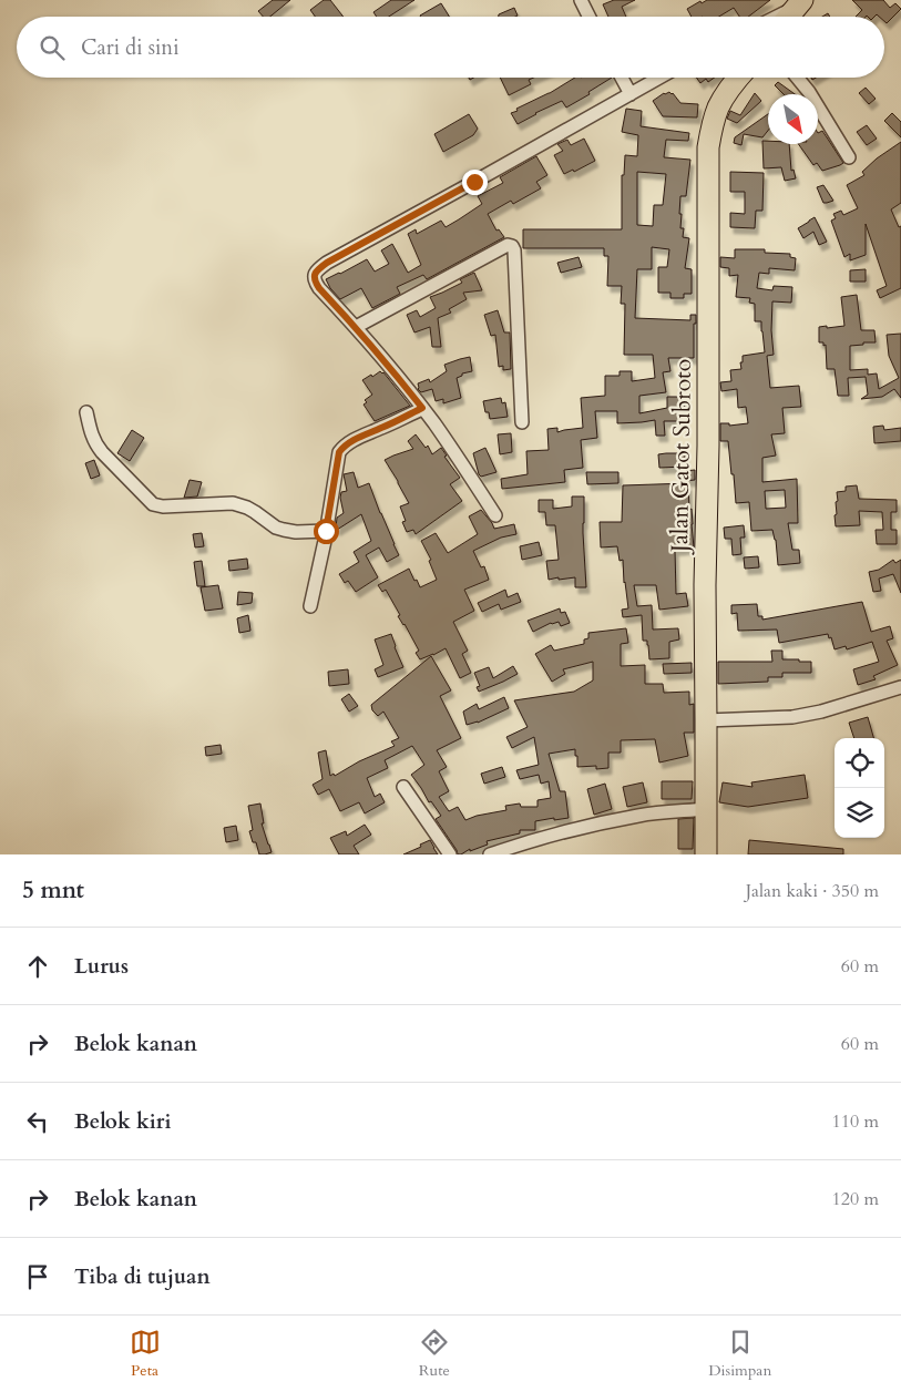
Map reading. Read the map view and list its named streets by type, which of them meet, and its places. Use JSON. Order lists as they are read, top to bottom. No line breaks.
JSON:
{"streets":{"highway":["Jalan Gatot Subroto"]},"north":"bottom right","page":{"search":"Cari di sini","heading":["5 mnt","Jalan kaki · 350 m"],"list":[["Lurus","60 m"],["Belok kanan","60 m"],["Belok kiri","110 m"],["Belok kanan","120 m"],"Tiba di tujuan"],"nav":["Peta","Rute","Disimpan"]}}
